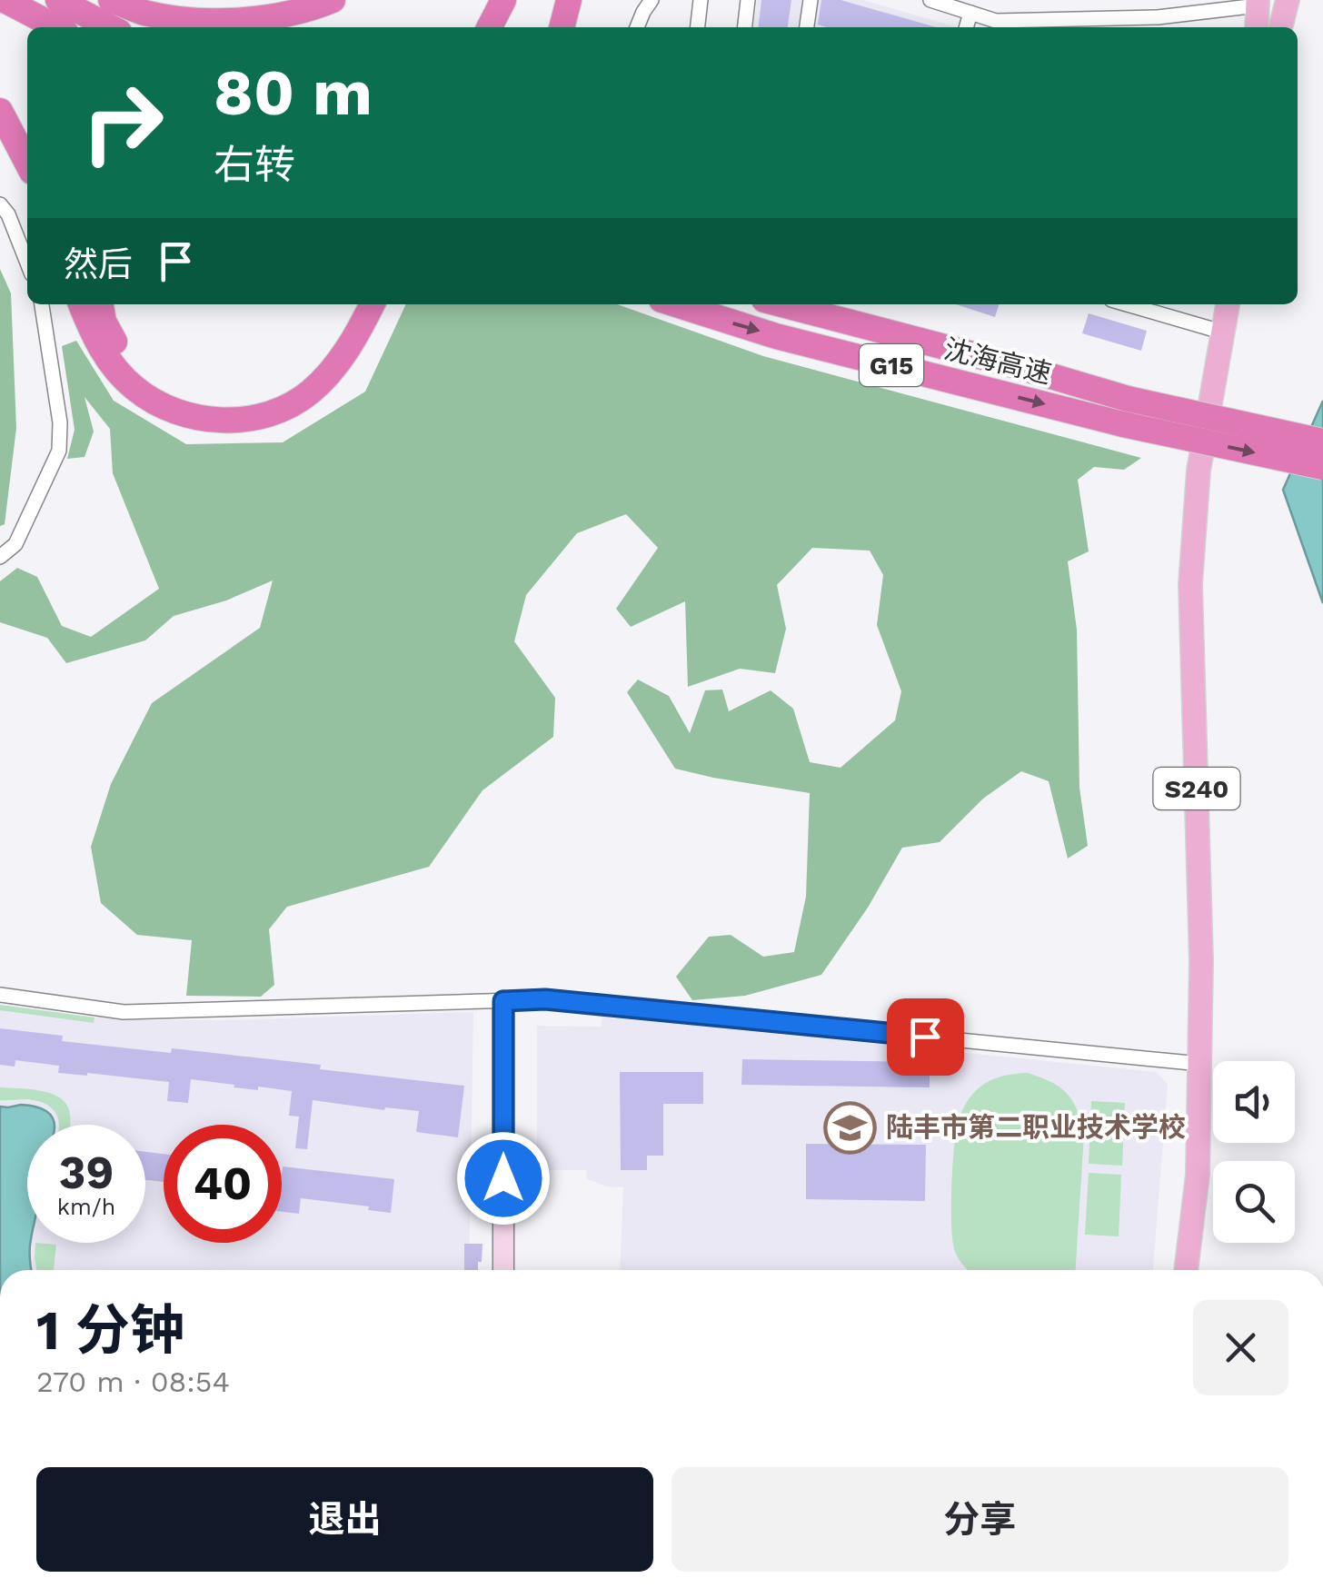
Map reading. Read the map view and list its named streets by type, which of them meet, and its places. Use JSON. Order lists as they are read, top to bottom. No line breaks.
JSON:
{"streets":{"highway":["沈海高速","G15"],"main road":["S240"]},"places":{"school or university":["陆丰市第二职业技术学校"]},"page":{"turn":["80 m","右转"],"then":"然后","speed":"39 km/h","limit":"40","heading":["1 分钟","270 m · 08:54"],"buttons":["退出","分享"]}}
